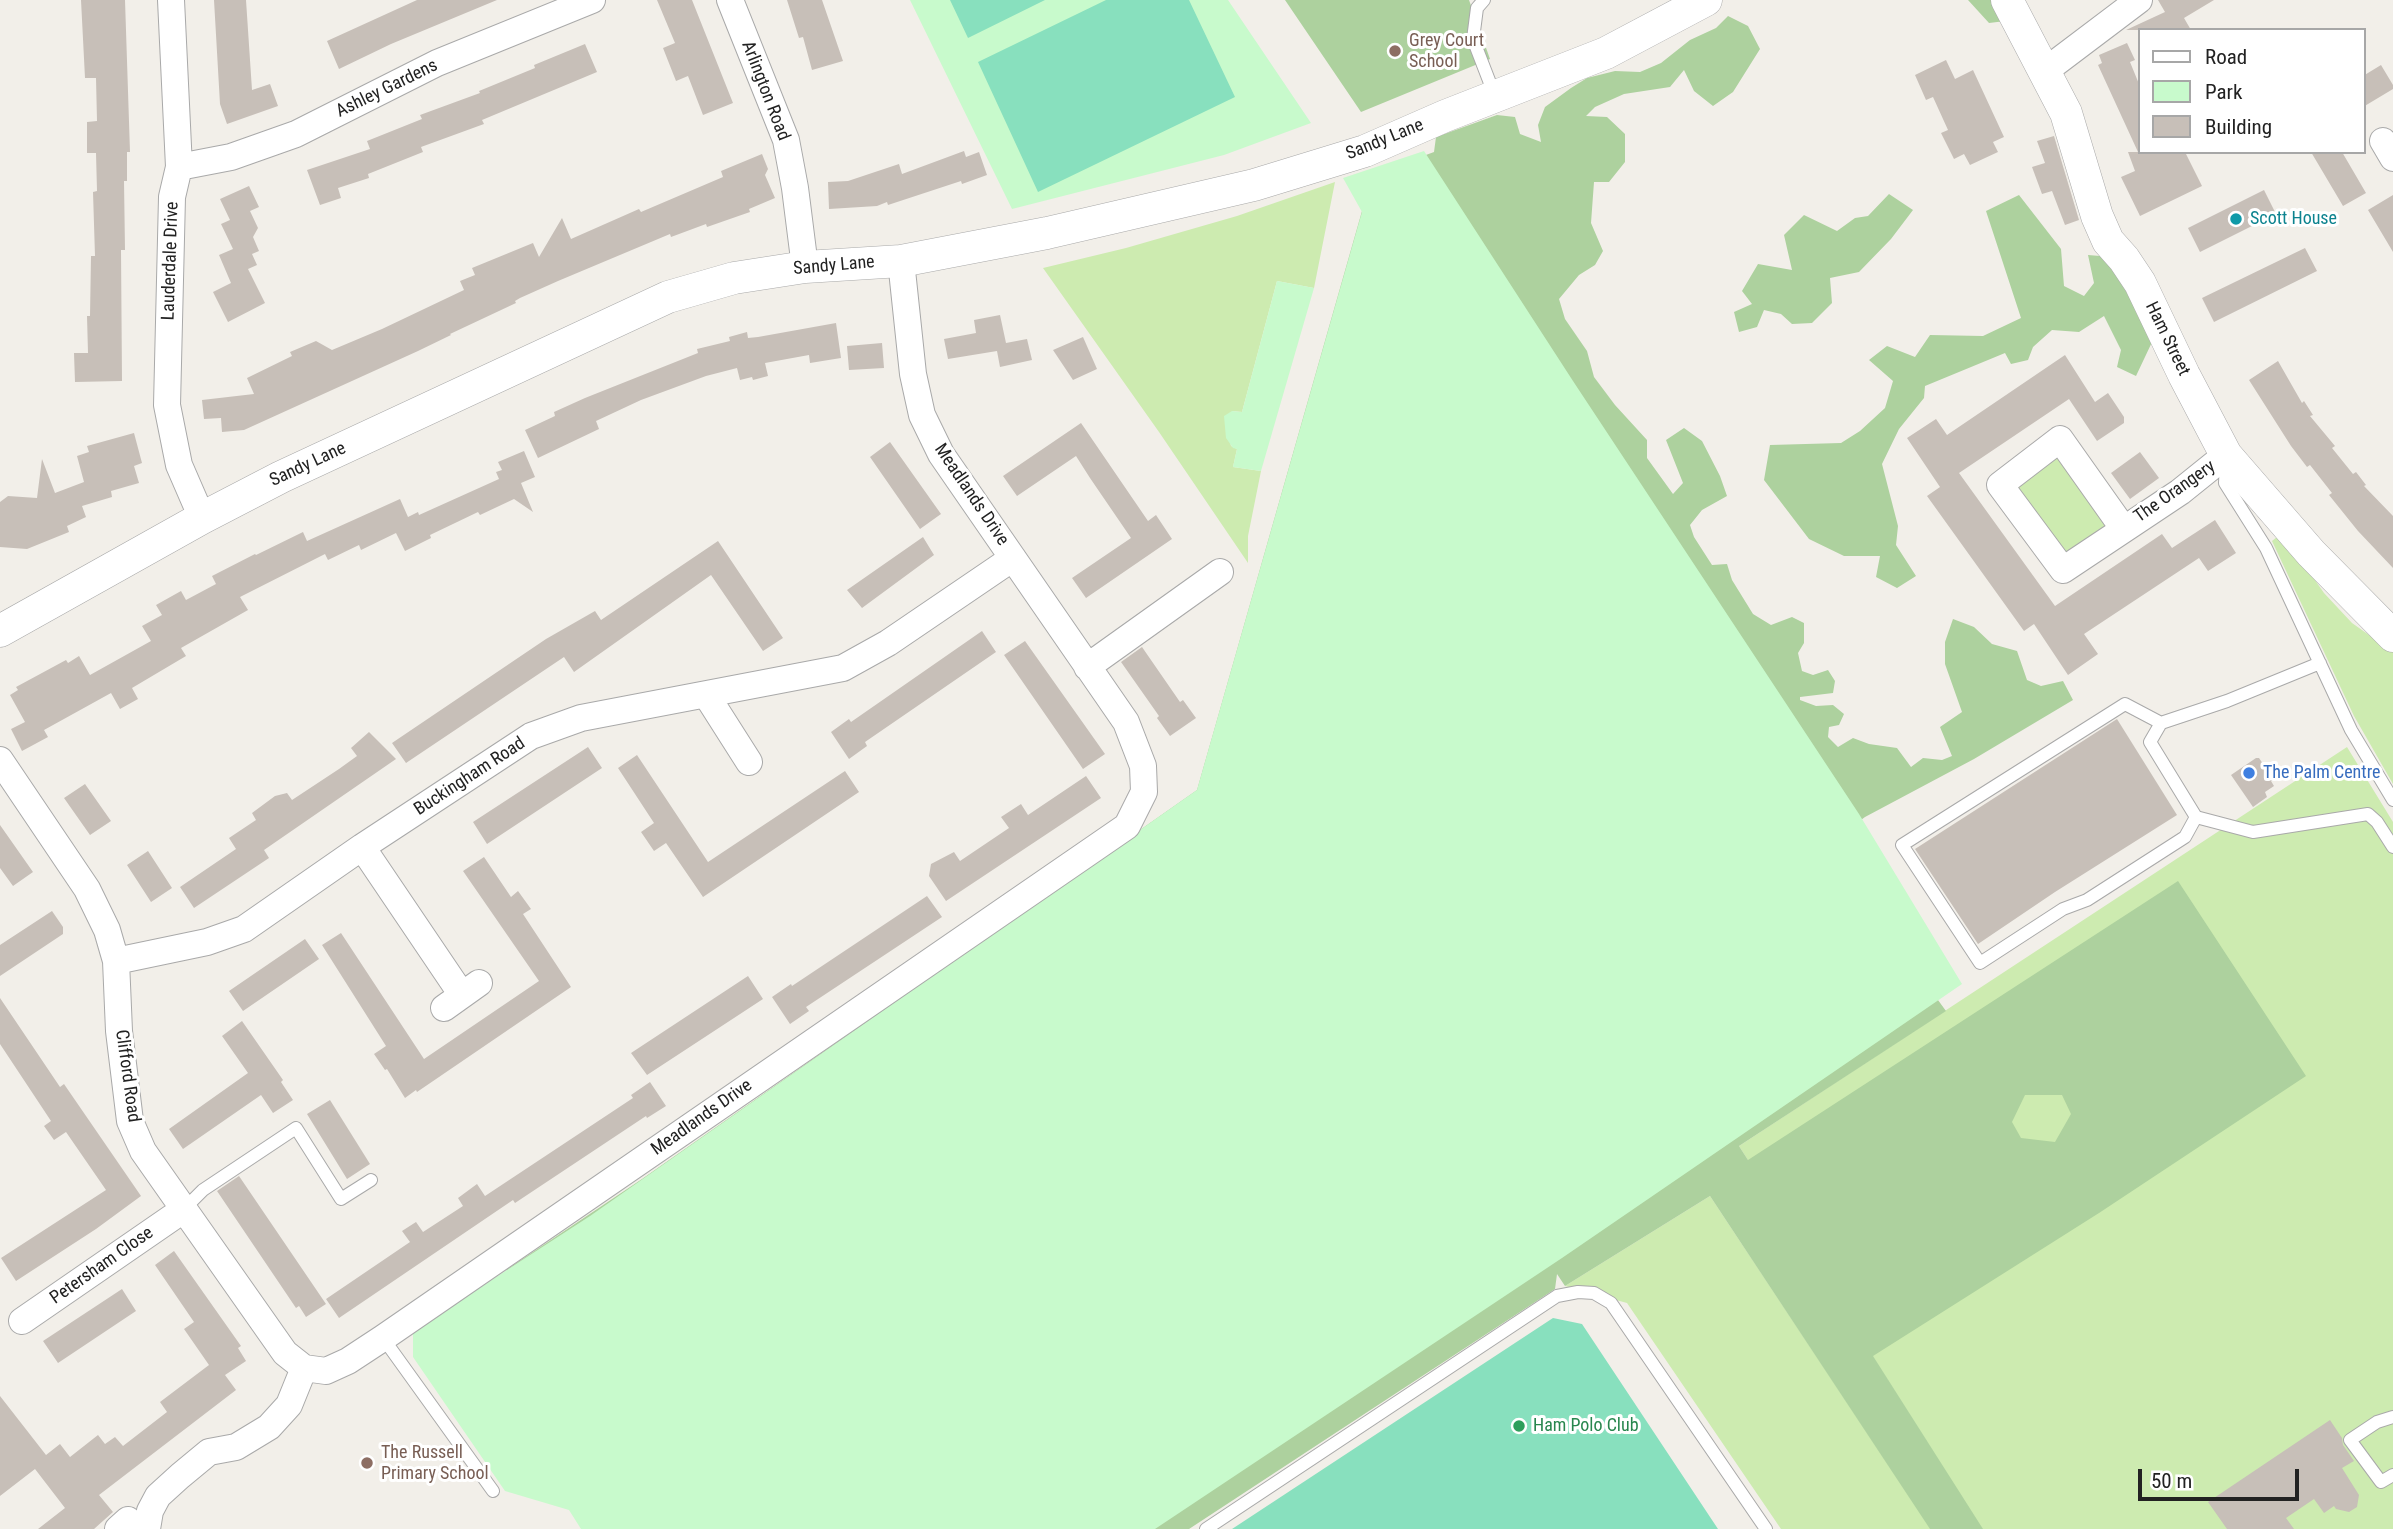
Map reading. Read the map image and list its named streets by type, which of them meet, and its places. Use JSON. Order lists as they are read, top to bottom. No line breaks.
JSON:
{"streets":{"street":["Ashley Gardens","Arlington Road","Sandy Lane","Lauderdale Drive","Ham Street","The Orangery","Meadlands Drive","Buckingham Road","Clifford Road","Petersham Close"]},"crossings":[["Ashley Gardens","Lauderdale Drive"],["Arlington Road","Sandy Lane"],["Sandy Lane","Lauderdale Drive"],["Sandy Lane","Meadlands Drive"],["Ham Street","The Orangery"],["Meadlands Drive","Buckingham Road"],["Meadlands Drive","Clifford Road"],["Buckingham Road","Clifford Road"],["Clifford Road","Petersham Close"]],"places":["Grey Court School","Scott House","The Palm Centre","Ham Polo Club","The Russell Primary School"],"legend":["Road","Park","Building"],"scale_bar":"50 m"}
